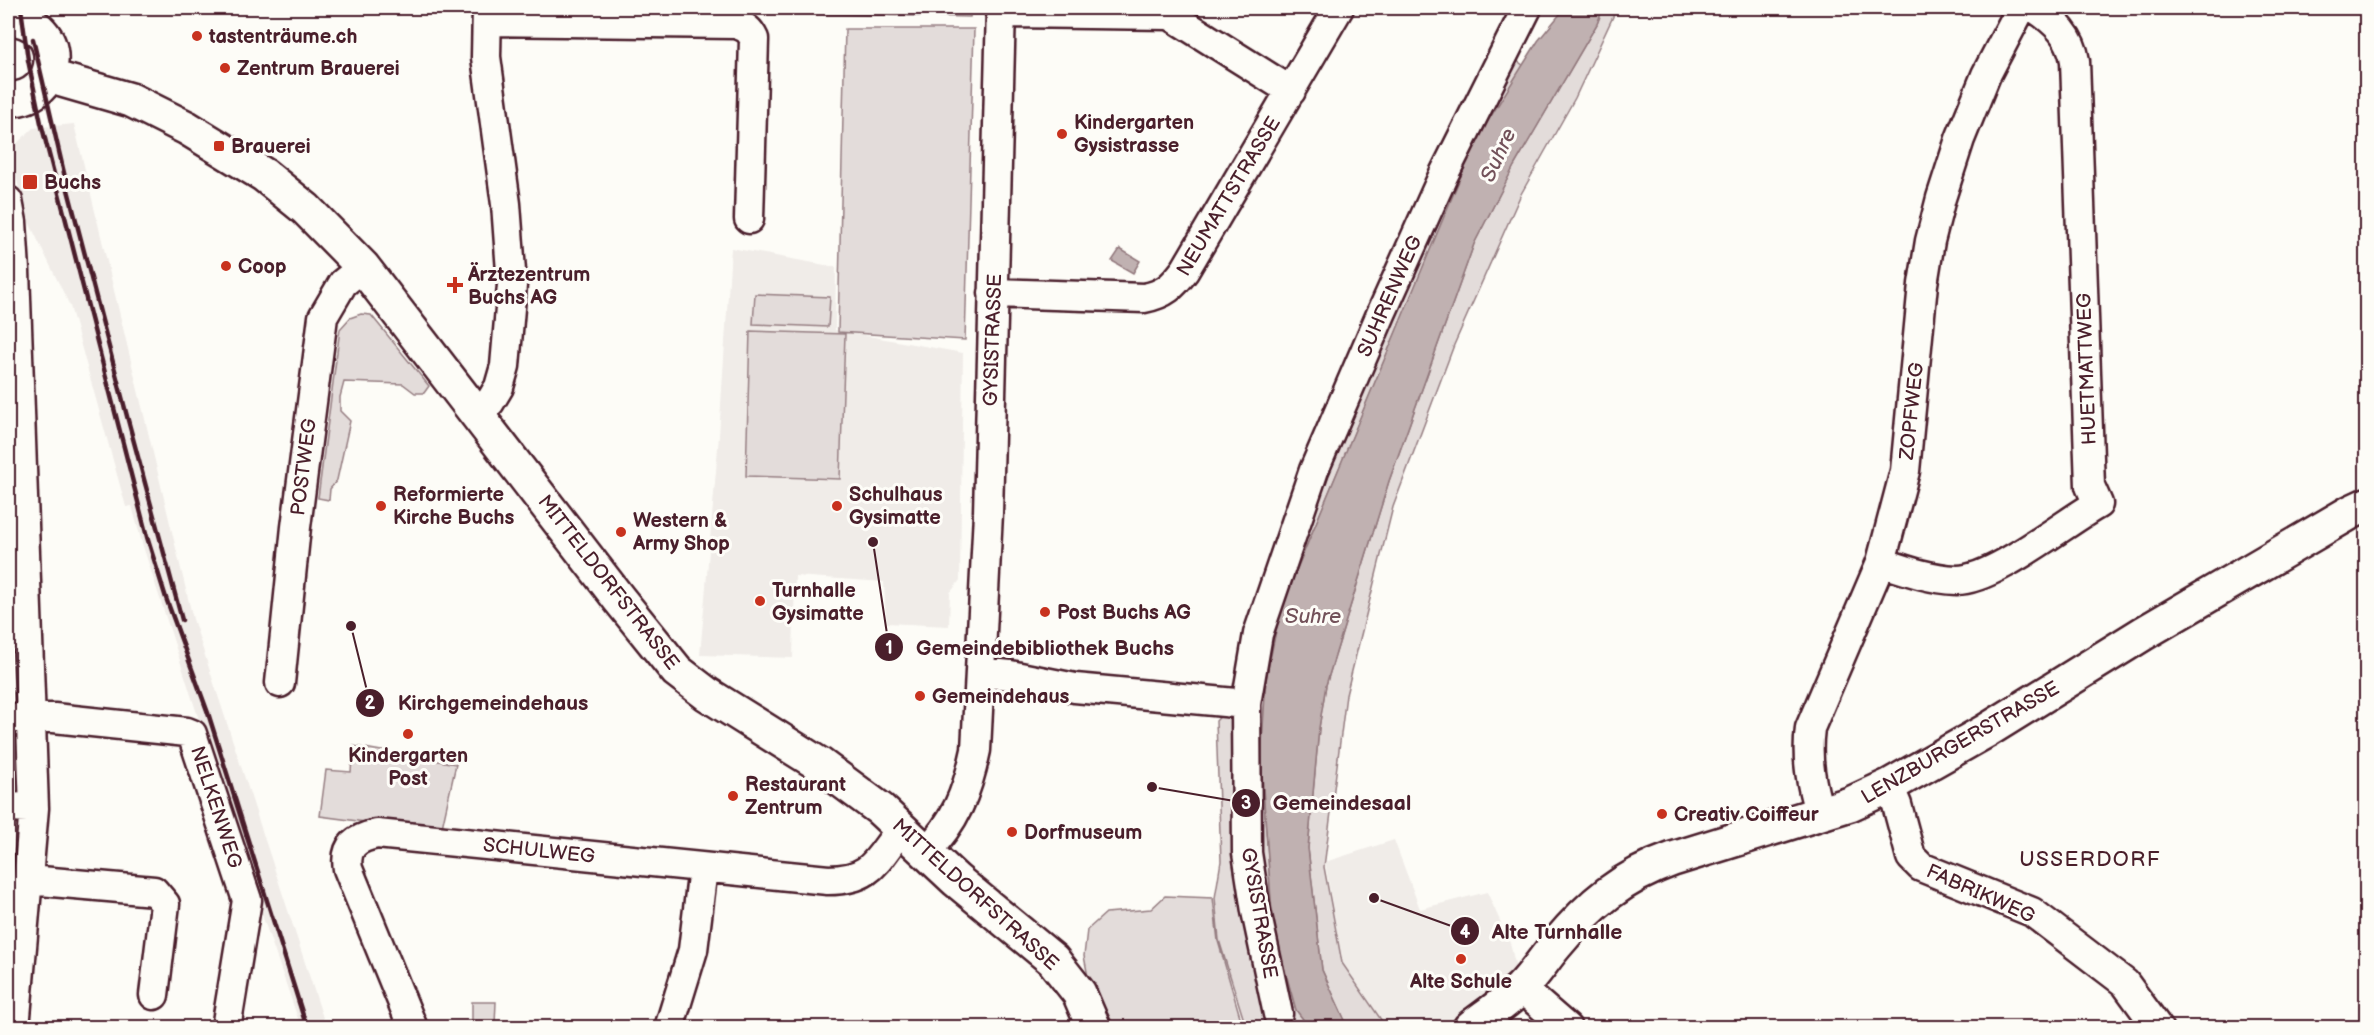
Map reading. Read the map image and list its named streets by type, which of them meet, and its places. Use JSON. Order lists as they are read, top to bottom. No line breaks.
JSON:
{"streets":{"main road":["MITTELDORFSTRASSE","LENZBURGERSTRASSE"],"street":["NEUMATTSTRASSE","SUHRENWEG","GYSISTRASSE","HUETMATTWEG","ZOPFWEG","POSTWEG","NELKENWEG","SCHULWEG","FABRIKWEG"]},"crossings":[["NEUMATTSTRASSE","GYSISTRASSE"],["SUHRENWEG","GYSISTRASSE"],["GYSISTRASSE","MITTELDORFSTRASSE"],["HUETMATTWEG","ZOPFWEG"],["ZOPFWEG","LENZBURGERSTRASSE"],["POSTWEG","MITTELDORFSTRASSE"],["MITTELDORFSTRASSE","SCHULWEG"],["LENZBURGERSTRASSE","FABRIKWEG"]],"districts":["USSERDORF"],"water":["Suhre"],"places":{"other":["tastenträume.ch","Zentrum Brauerei","Kindergarten Gysistrasse","Coop","Reformierte Kirche Buchs","Schulhaus Gysimatte","Western & Army Shop","Gemeindebibliothek Buchs","Turnhalle Gysimatte","Post Buchs AG","Kirchgemeindehaus","Gemeindehaus","Kindergarten Post","Gemeindesaal","Restaurant Zentrum","Creativ Coiffeur","Dorfmuseum","Alte Turnhalle","Alte Schule"],"transit":["Brauerei","Buchs"],"health":["Ärztezentrum Buchs AG"]}}
